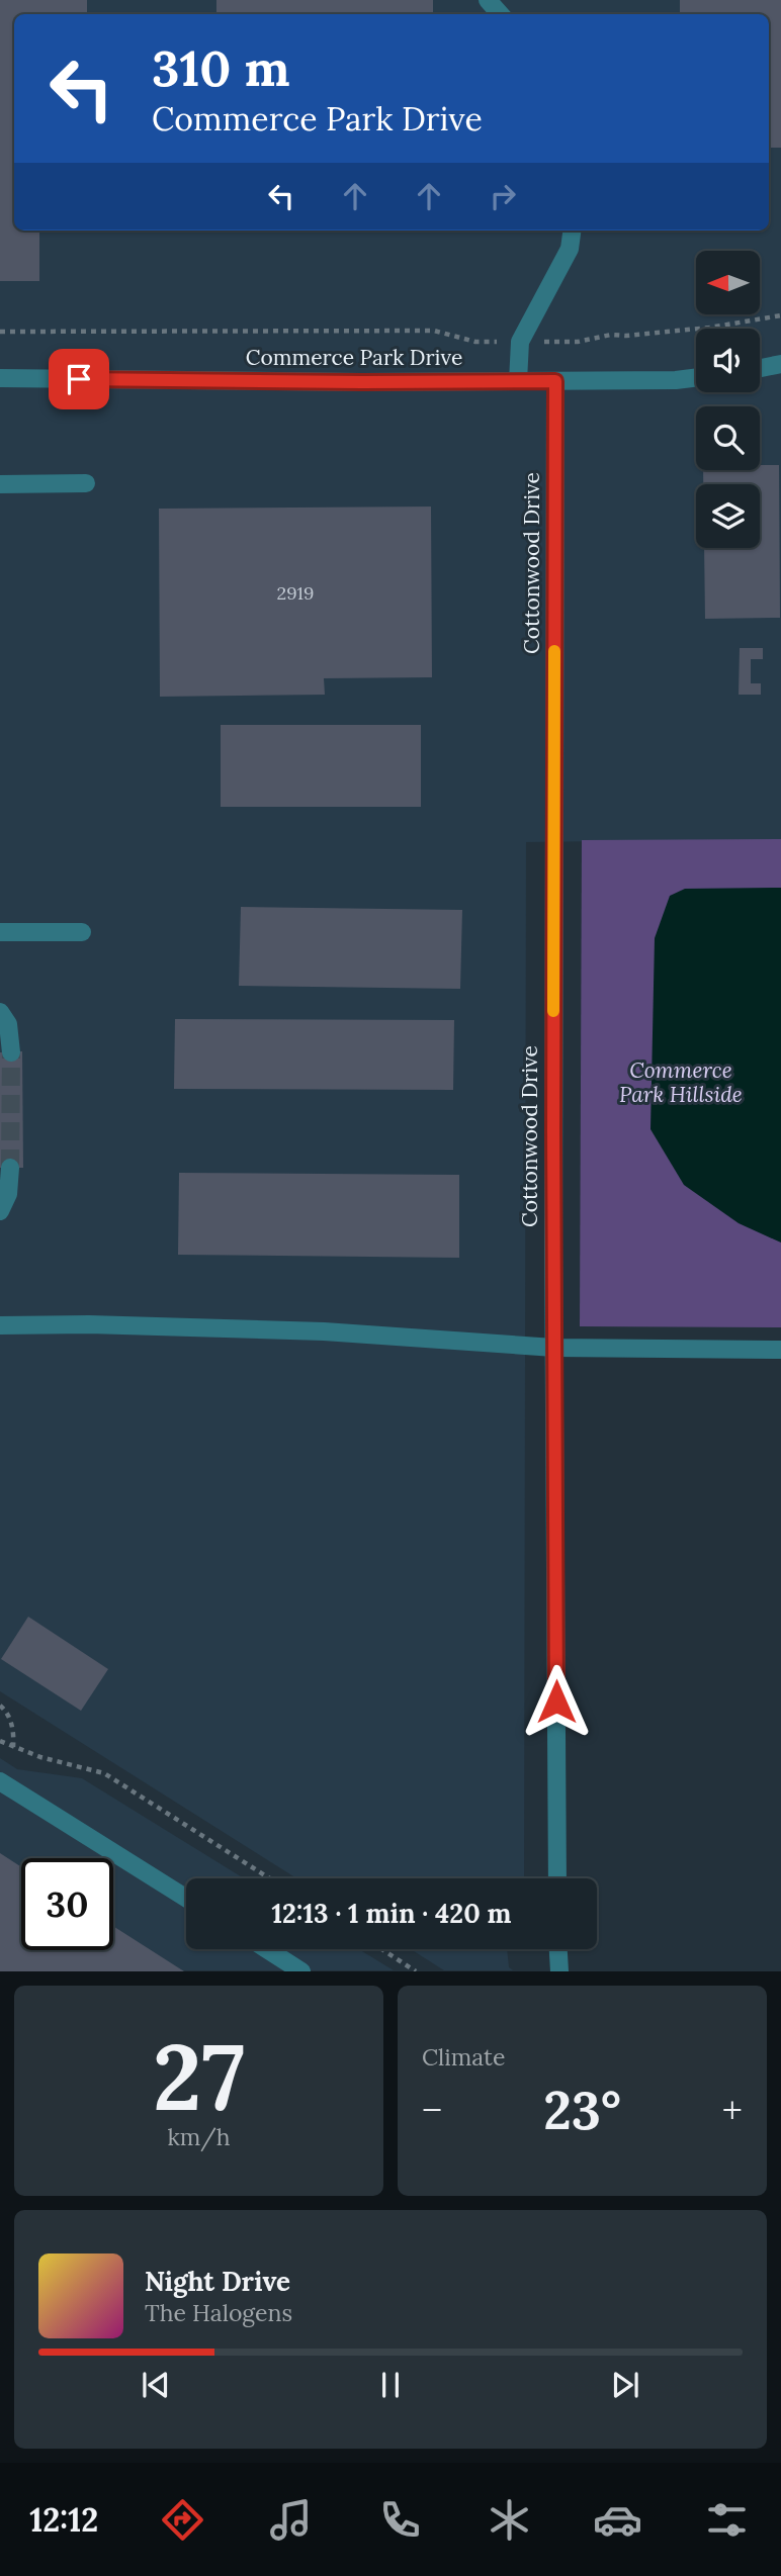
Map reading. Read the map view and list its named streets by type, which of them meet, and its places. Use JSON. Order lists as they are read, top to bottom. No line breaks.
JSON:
{"streets":{"street":["Commerce Park Drive","Cottonwood Drive"]},"crossings":[["Commerce Park Drive","Cottonwood Drive"]],"parks":["Commerce Park Hillside"],"house_numbers":["2919"],"north":"left","page":{"turn":["310 m","Commerce Park Drive"],"limit":"30","trip":"12:13 · 1 min · 420 m","tile":[["27","km/h"],"Climate"],"heat":["−","23°","+"],"song":["Night Drive","The Halogens"],"tabs":"12:12"}}
